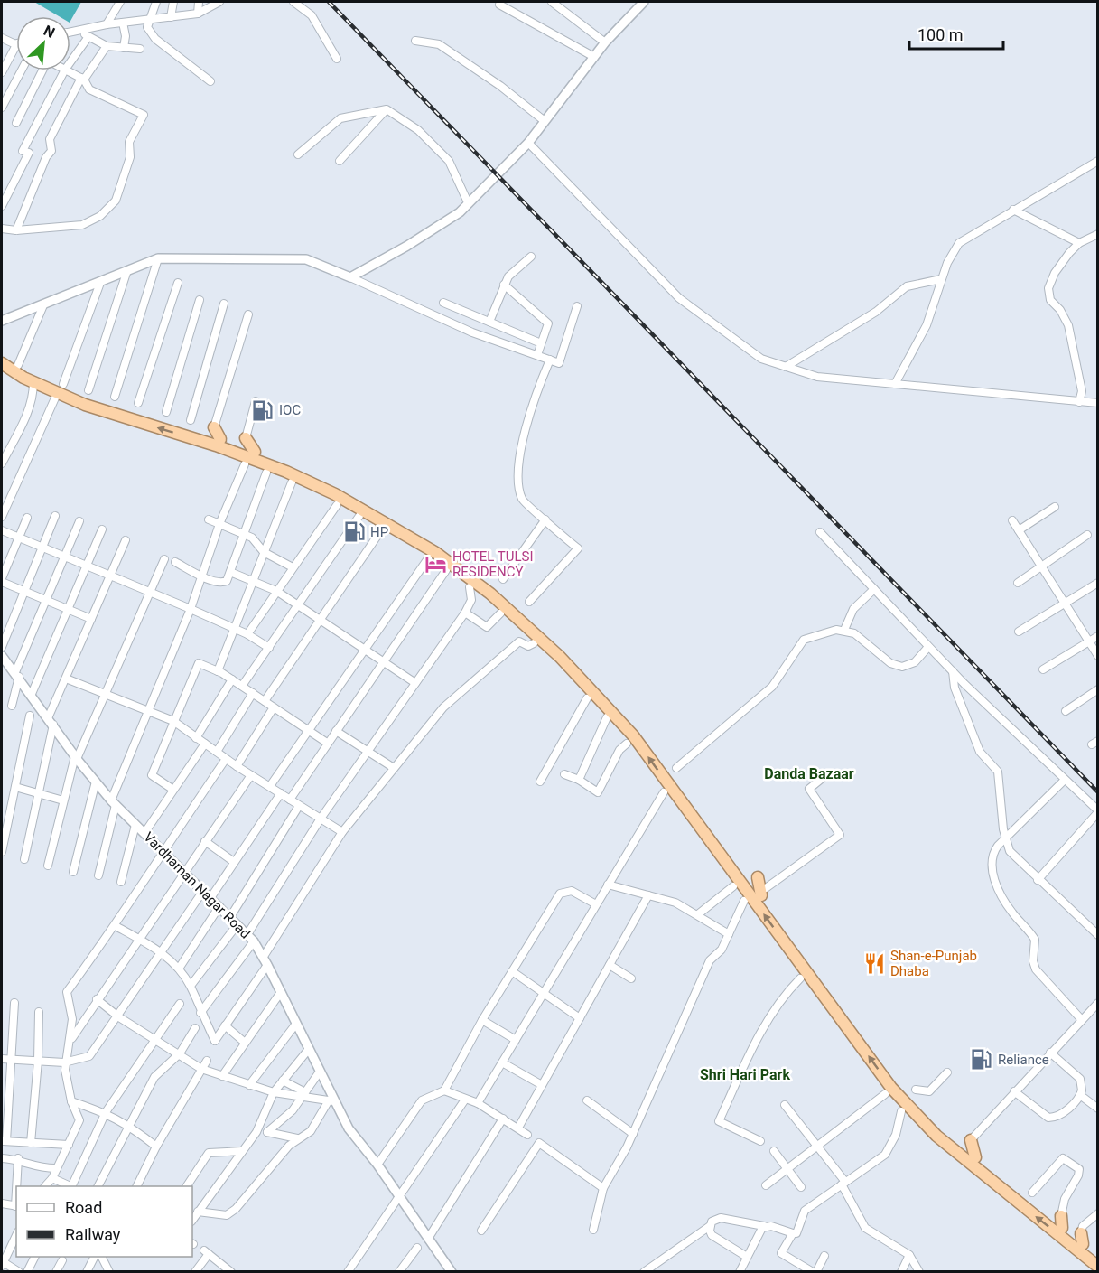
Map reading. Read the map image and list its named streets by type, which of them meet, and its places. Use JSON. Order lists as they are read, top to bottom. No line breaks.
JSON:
{"streets":{"street":["Vardhaman Nagar Road"]},"districts":["Danda Bazaar","Shri Hari Park"],"places":{"fuel station":["IOC","HP","Reliance"],"hotel":["HOTEL TULSI RESIDENCY"],"restaurant":["Shan-e-Punjab Dhaba"]},"legend":["Road","Railway"],"scale_bar":"100 m","north":"top right"}
